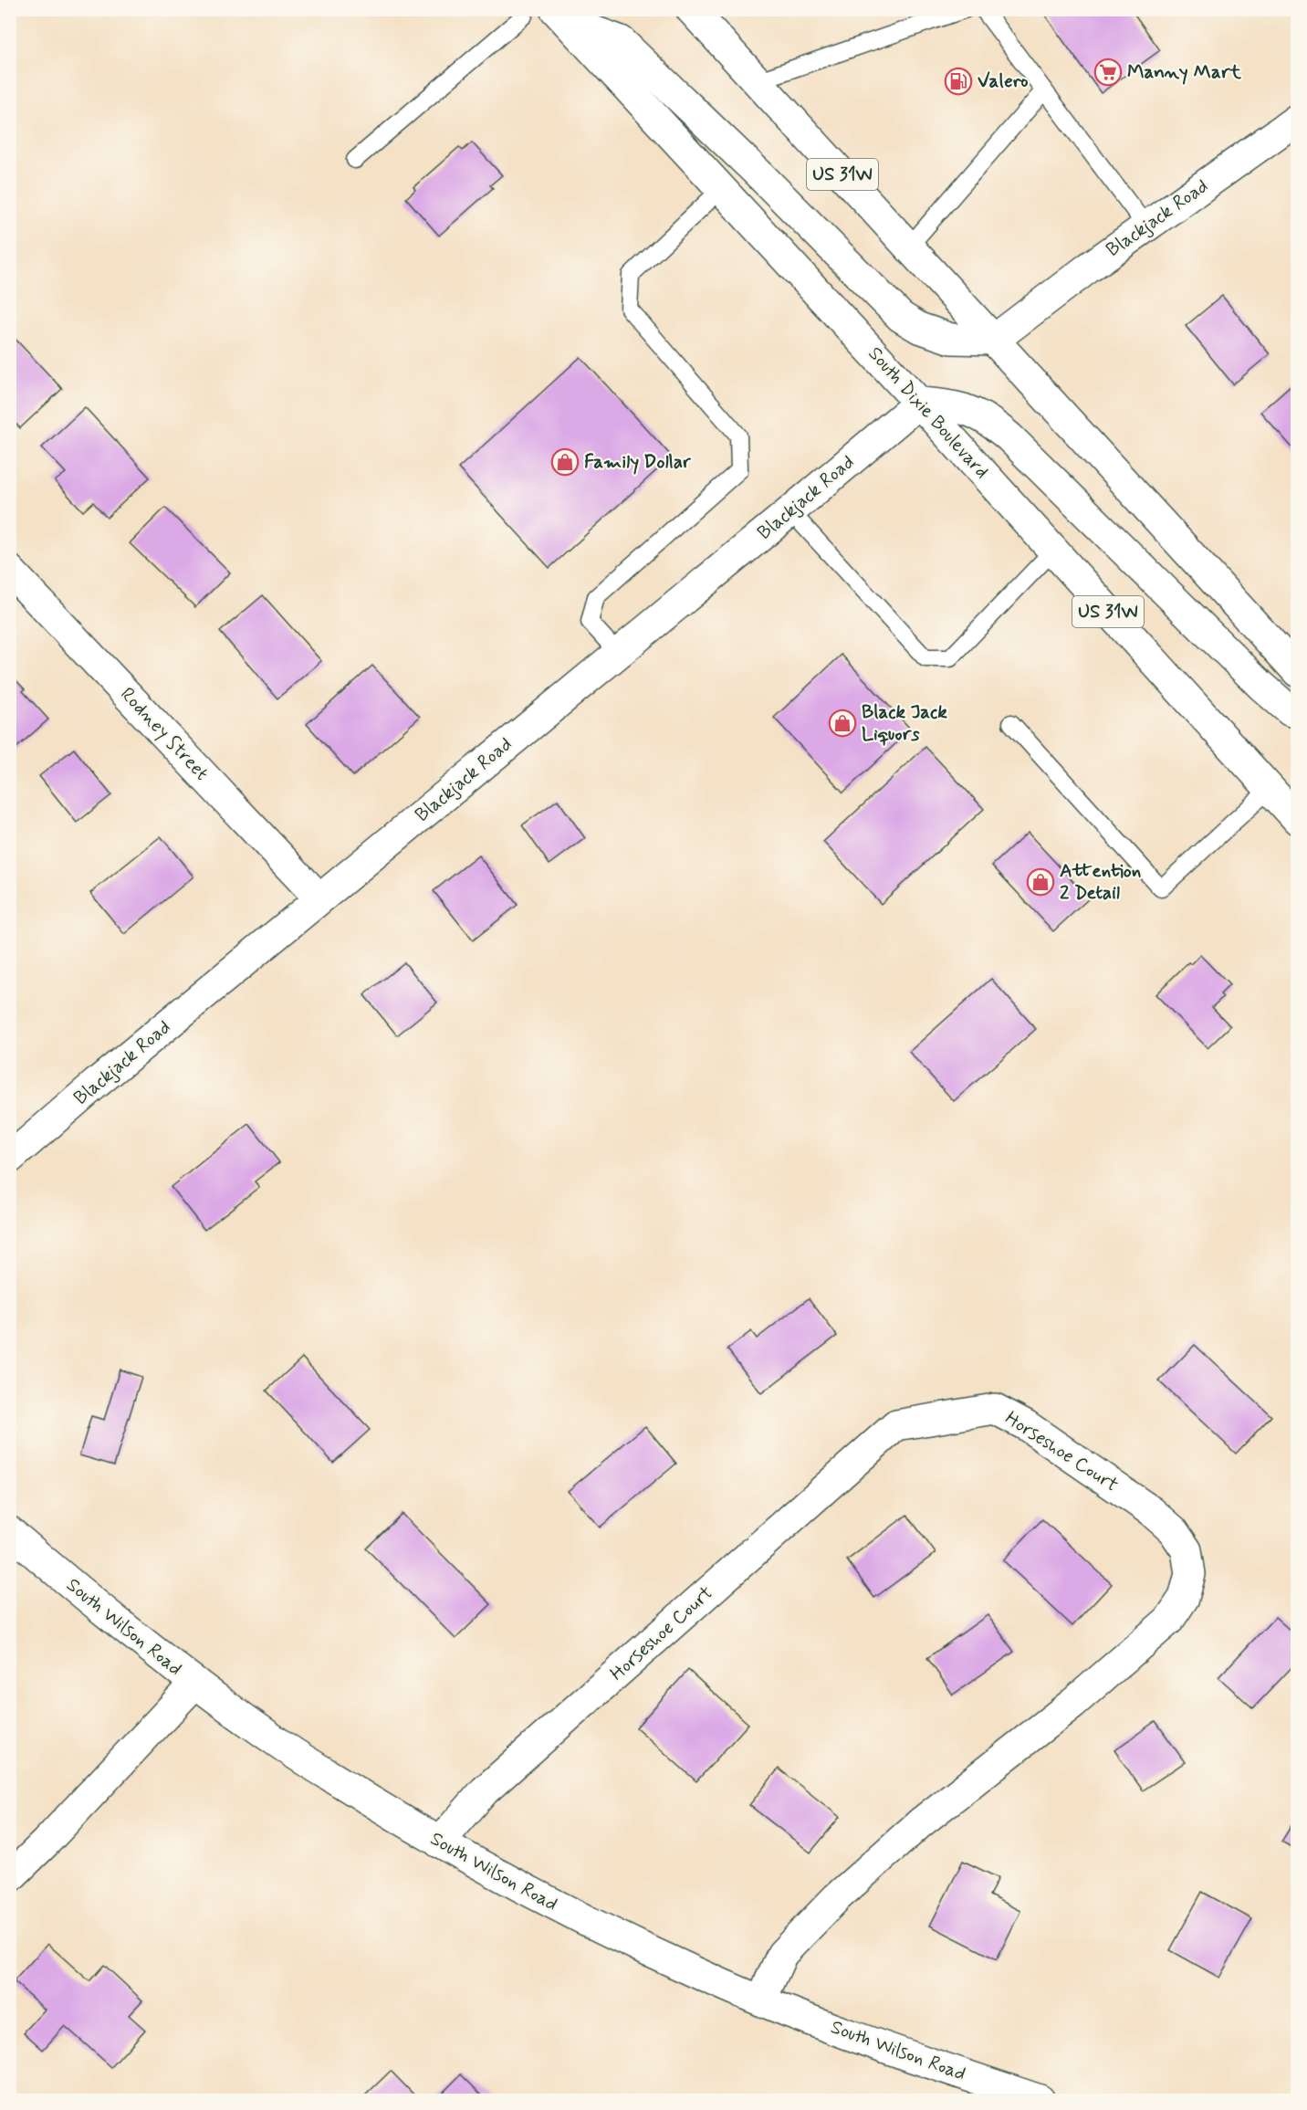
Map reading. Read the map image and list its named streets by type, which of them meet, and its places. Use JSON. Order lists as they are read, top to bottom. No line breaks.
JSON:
{"streets":{"main road":["US 31W","Blackjack Road","South Dixie Boulevard","Rodney Street","Horseshoe Court","South Wilson Road"]},"crossings":[["US 31W","Blackjack Road"],["Blackjack Road","South Dixie Boulevard"],["Blackjack Road","Rodney Street"],["Horseshoe Court","South Wilson Road"]],"places":{"supermarket":["Manny Mart"],"fuel station":["Valero"],"shop":["Family Dollar","Black Jack Liquors","Attention 2 Detail"]}}
